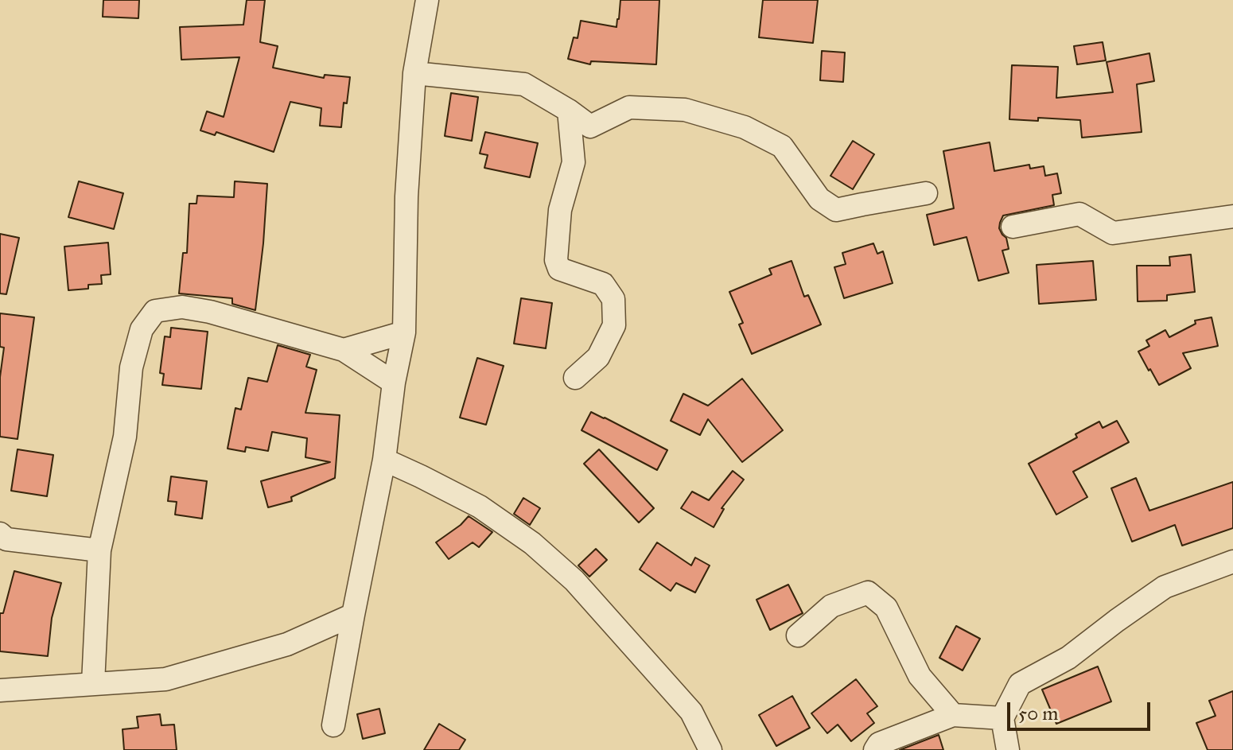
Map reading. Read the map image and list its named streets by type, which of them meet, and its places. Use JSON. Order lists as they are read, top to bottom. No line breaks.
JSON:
{"scale_bar":"50 m"}
